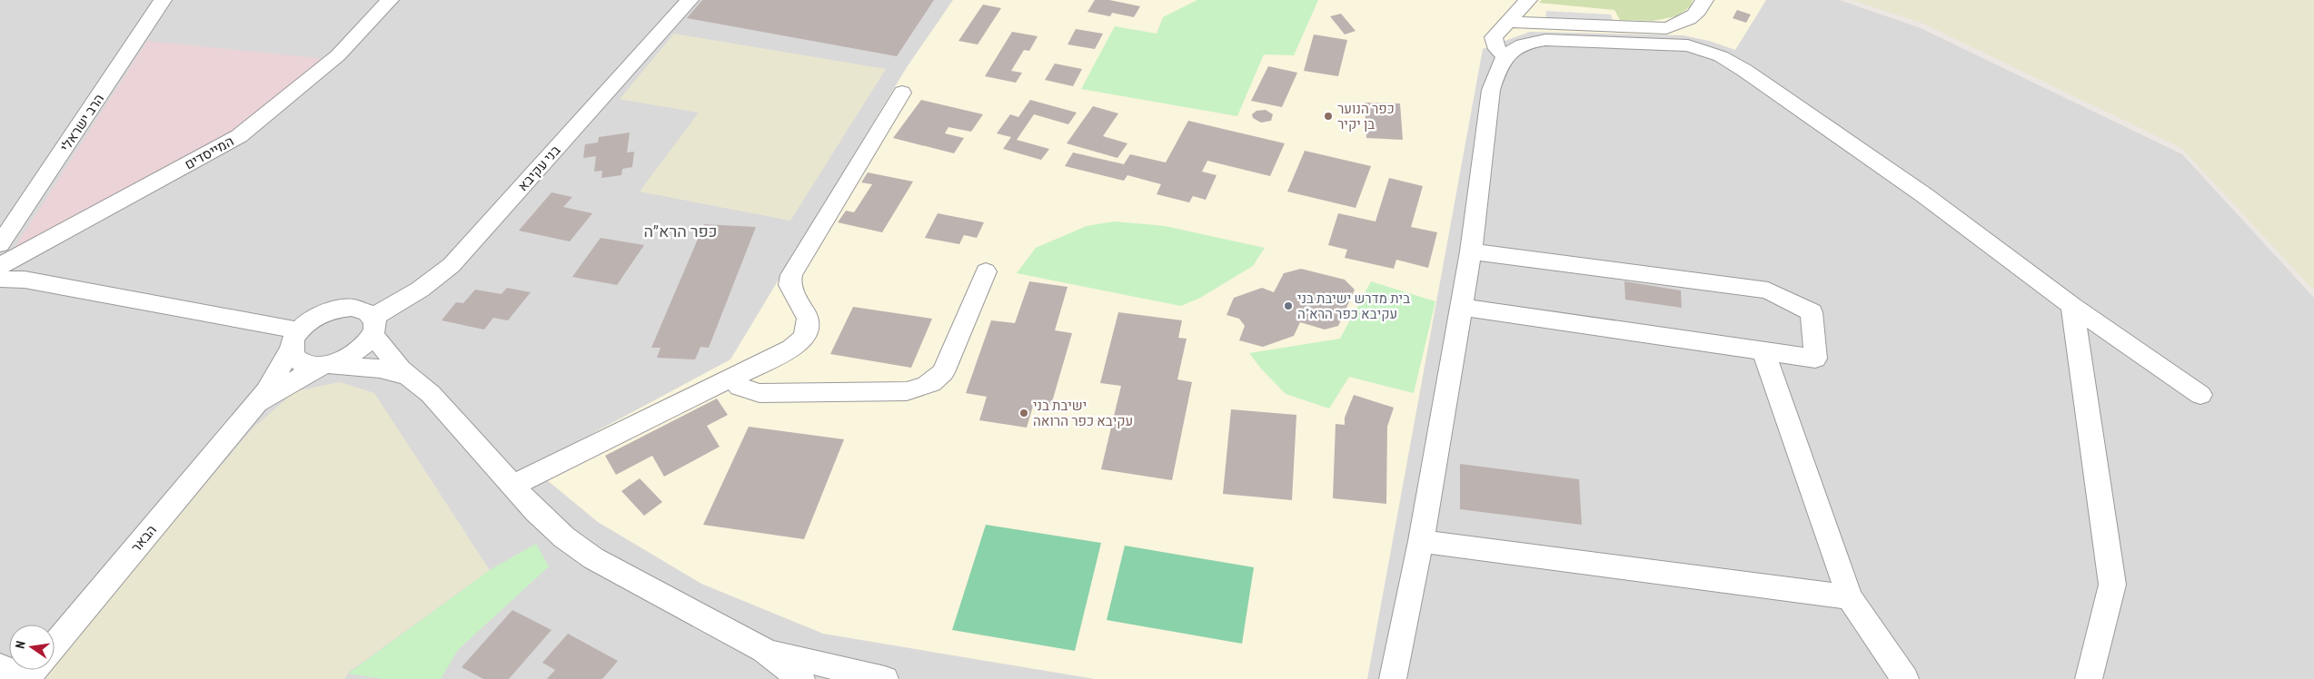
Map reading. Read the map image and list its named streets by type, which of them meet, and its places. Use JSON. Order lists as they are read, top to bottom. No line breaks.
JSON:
{"streets":{"street":["הרב ישראלי","המייסדים","בני עקיבא","הבאר"]},"crossings":[["בני עקיבא","הבאר"]],"districts":["כפר הרא״ה"],"places":["כפר הנוער בן יקיר","בית מדרש ישיבת בני עקיבא כפר הרא\"ה","ישיבת בני עקיבא כפר הרואה"],"north":"left"}
